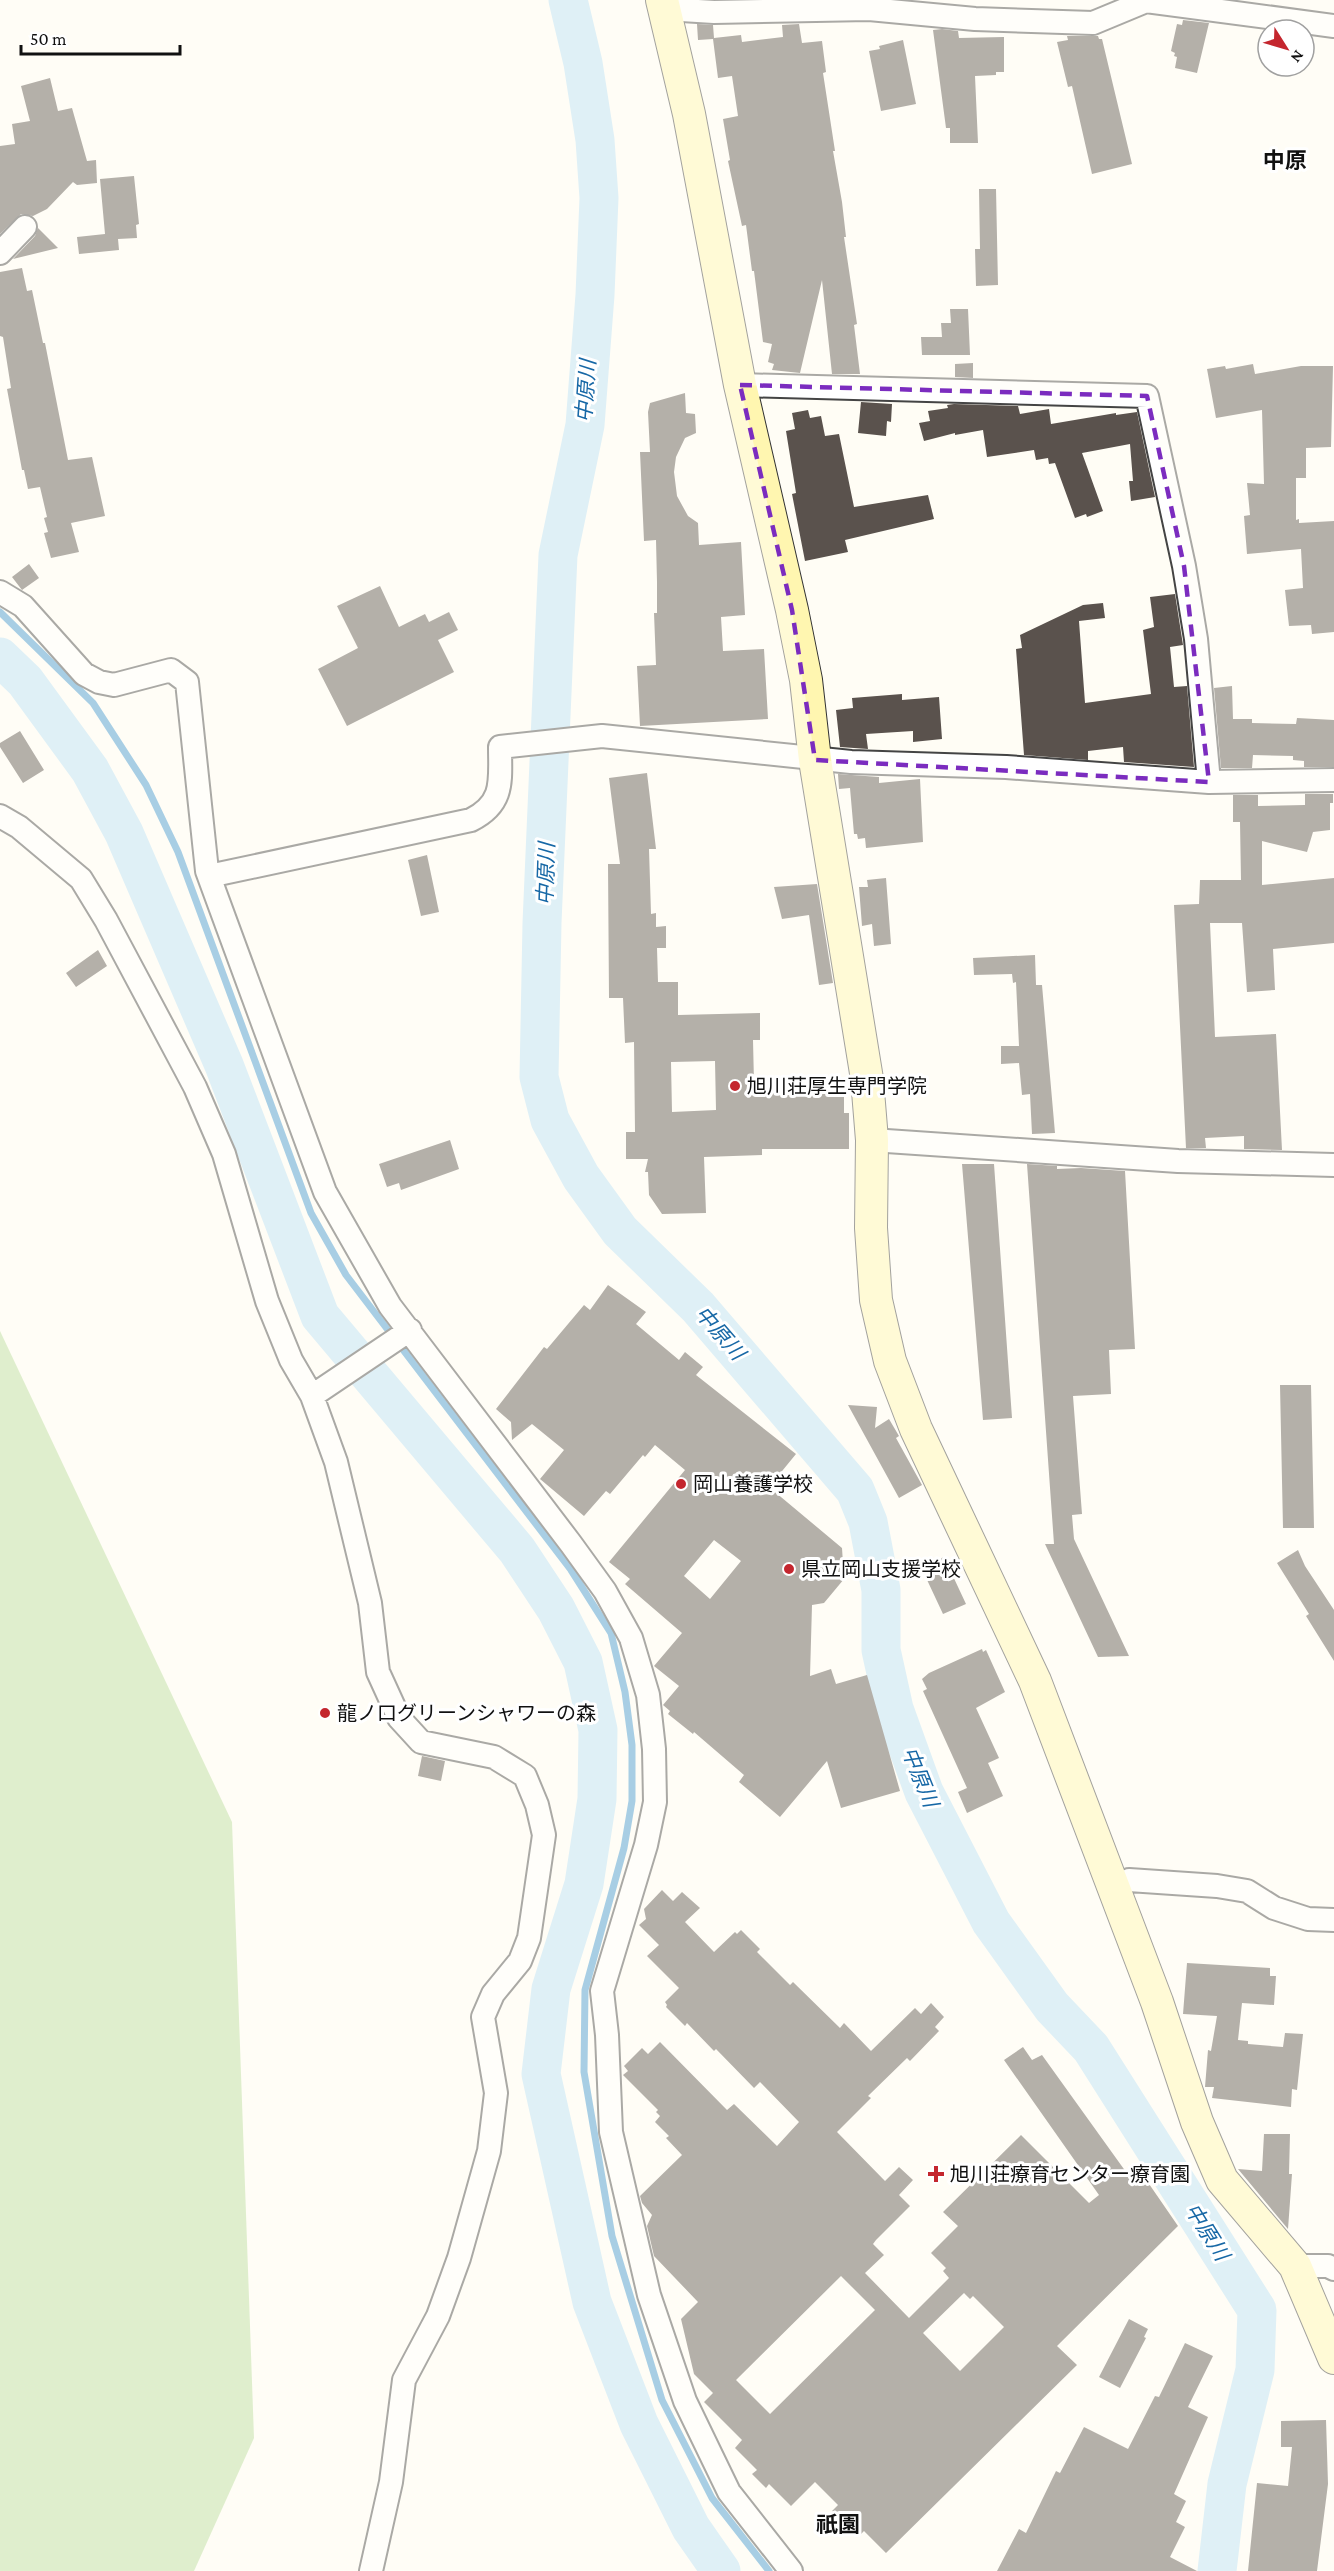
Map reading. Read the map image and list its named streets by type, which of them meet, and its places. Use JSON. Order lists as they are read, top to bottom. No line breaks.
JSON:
{"districts":["中原","祇園"],"water":["中原川"],"places":{"other":["旭川荘厚生専門学院","岡山養護学校","県立岡山支援学校","龍ノ口グリーンシャワーの森"],"health":["旭川荘療育センター療育園"]},"scale_bar":"50 m","north":"bottom right"}
